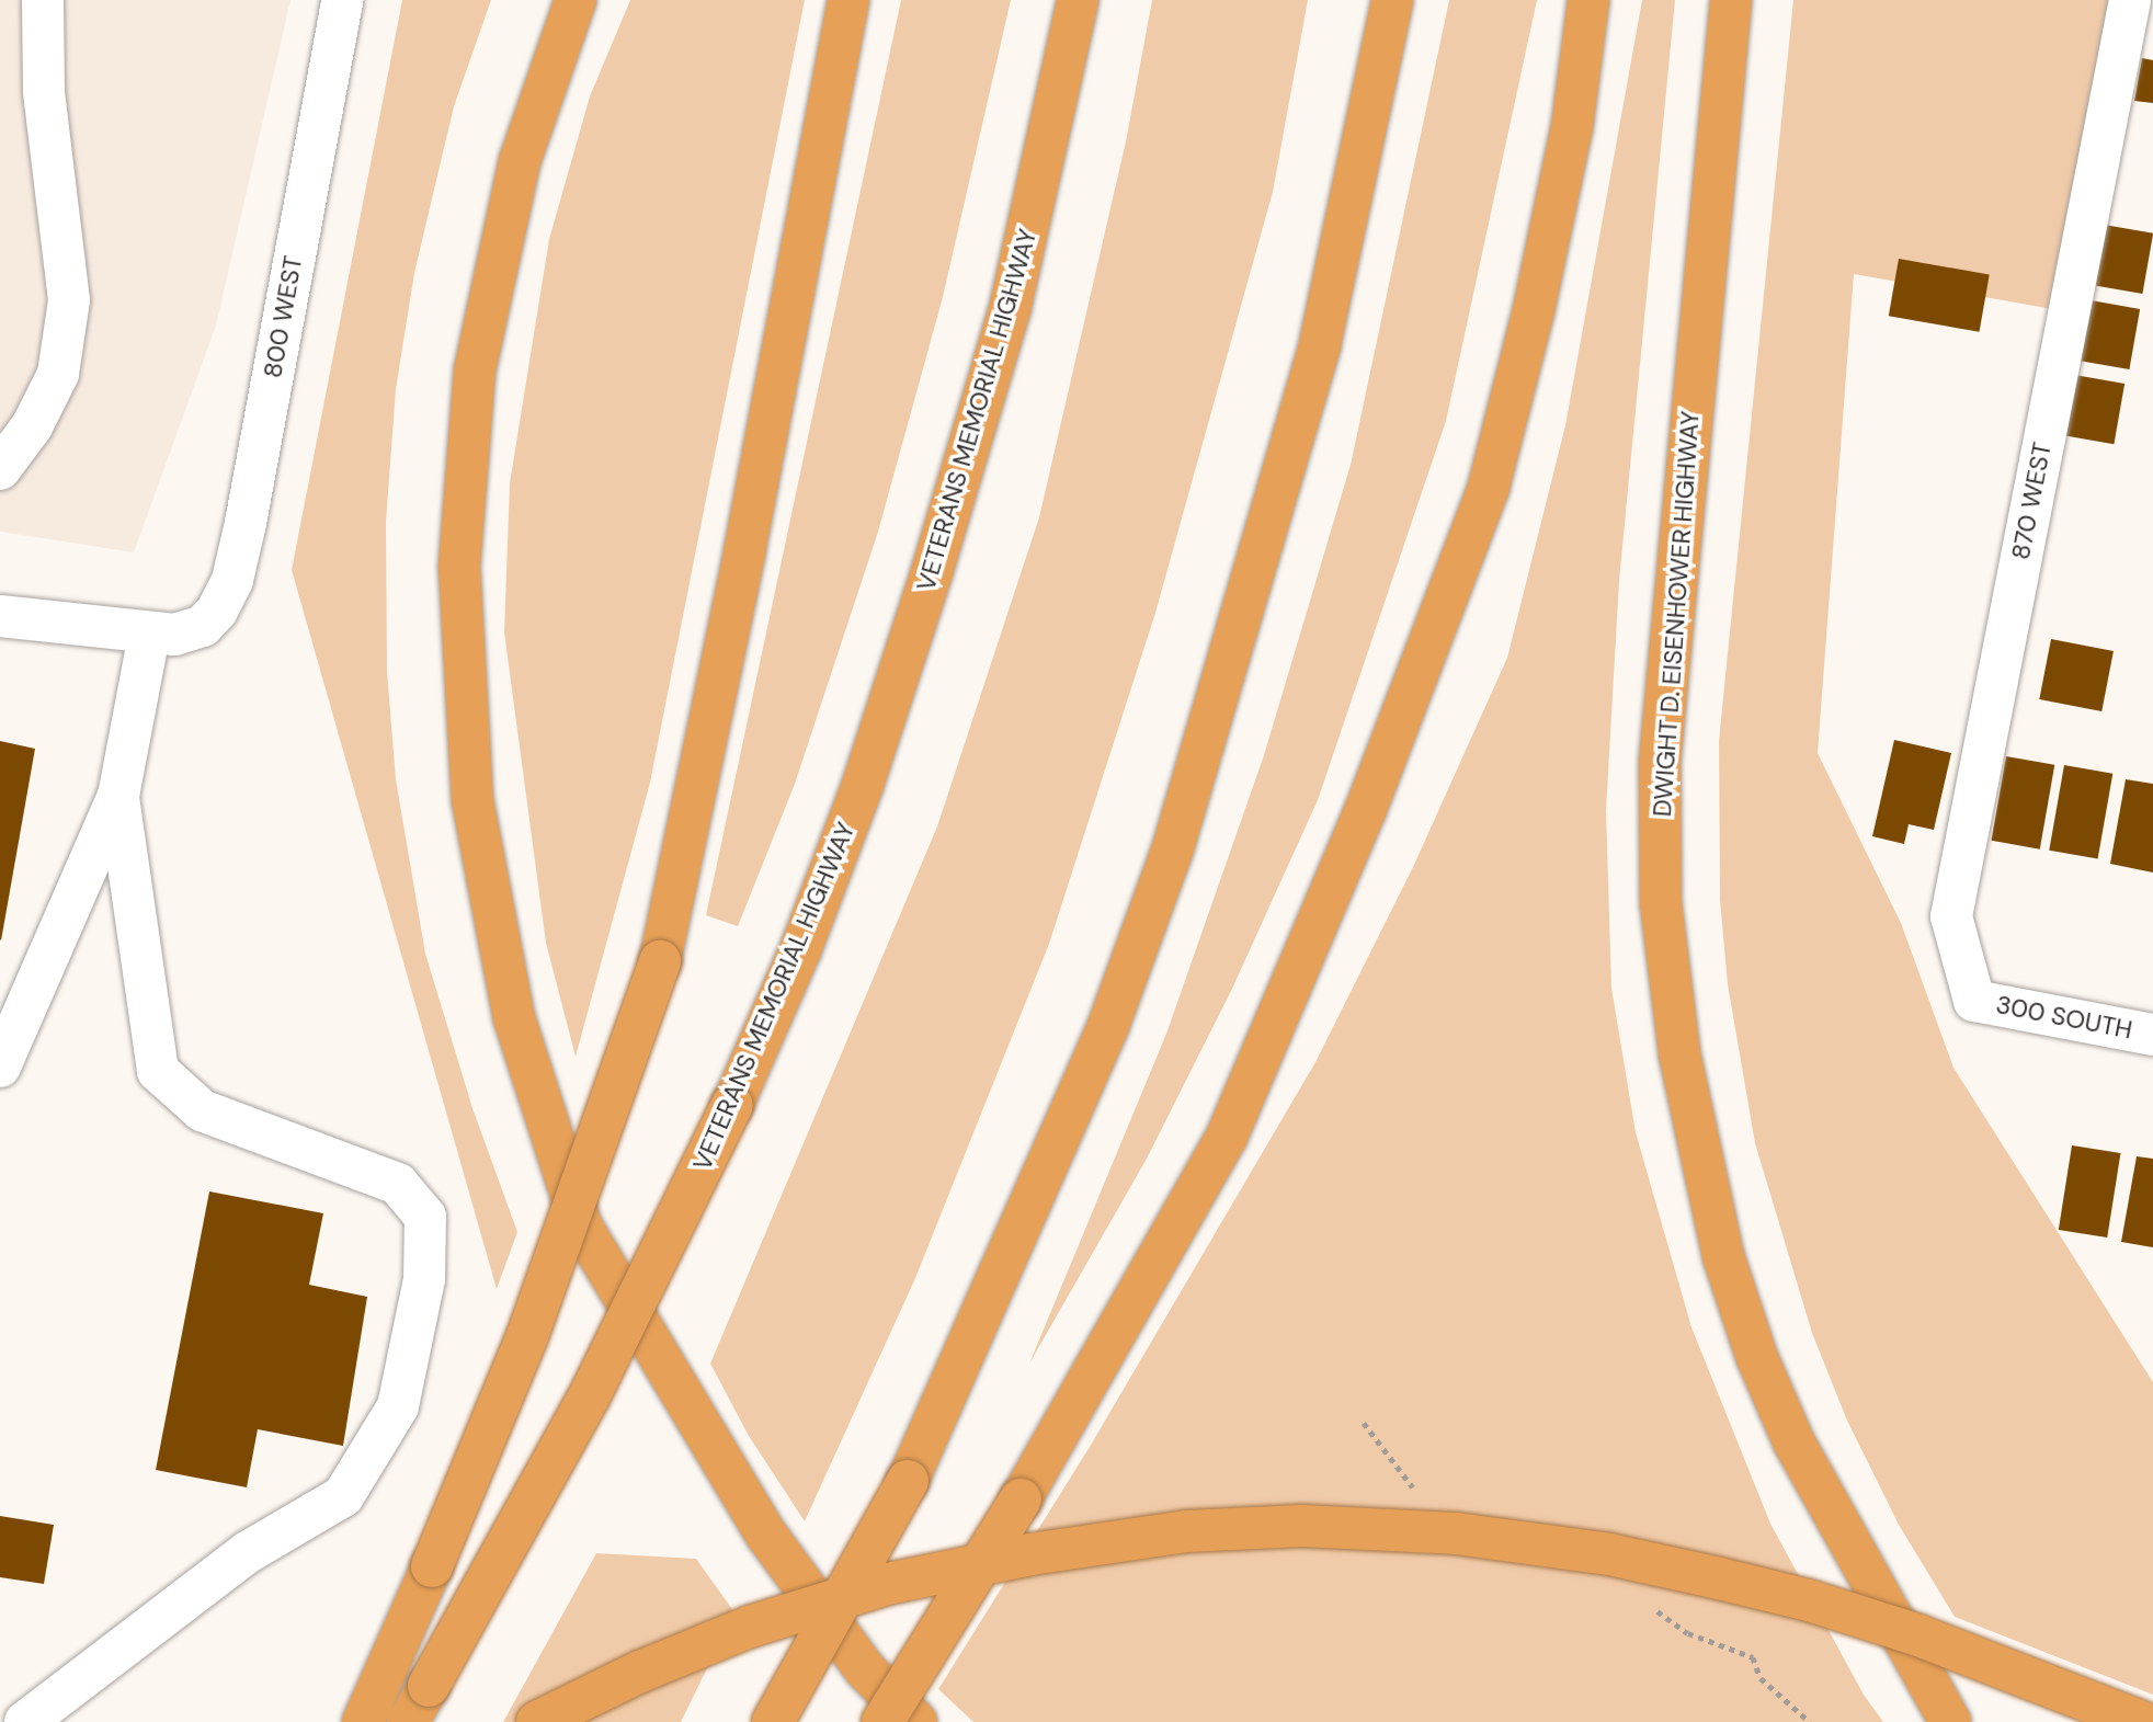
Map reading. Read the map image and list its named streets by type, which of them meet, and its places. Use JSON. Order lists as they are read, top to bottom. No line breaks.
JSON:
{"streets":{"highway":["VETERANS MEMORIAL HIGHWAY","DWIGHT D. EISENHOWER HIGHWAY"],"street":["800 WEST","870 WEST","300 SOUTH"]},"crossings":[["870 WEST","300 SOUTH"]]}
